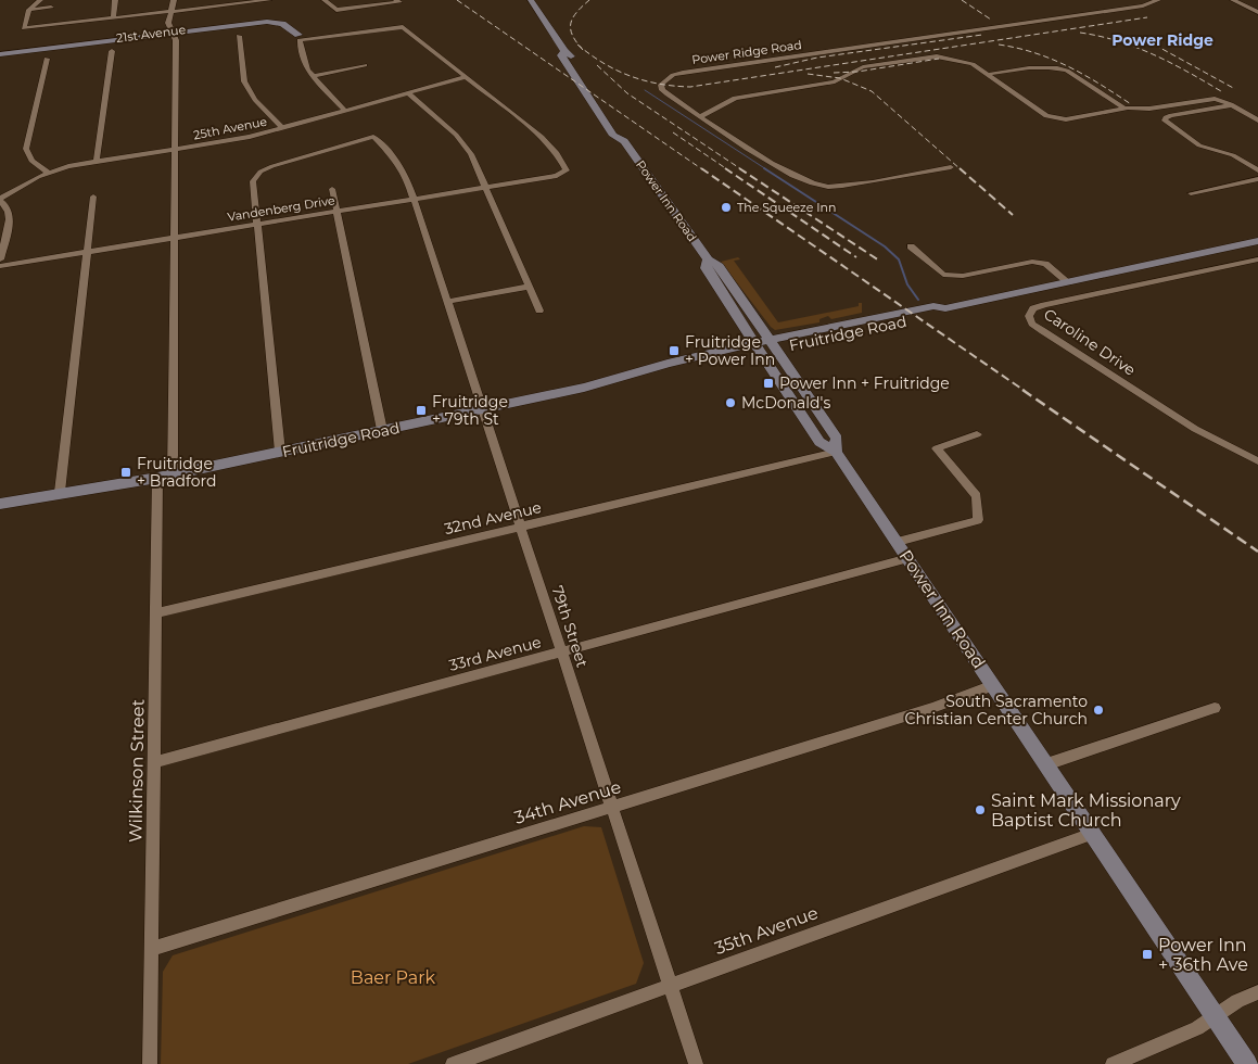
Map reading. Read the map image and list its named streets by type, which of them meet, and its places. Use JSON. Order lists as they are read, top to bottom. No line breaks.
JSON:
{"streets":{"main road":["21st Avenue","Power Inn Road","Fruitridge Road"],"street":["Power Ridge Road","25th Avenue","Vandenberg Drive","Caroline Drive","32nd Avenue","79th Street","33rd Avenue","Wilkinson Street","34th Avenue","35th Avenue"]},"crossings":[["21st Avenue","Wilkinson Street"],["25th Avenue","Vandenberg Drive"],["25th Avenue","Wilkinson Street"],["Power Inn Road","Fruitridge Road"],["Power Inn Road","32nd Avenue"],["Power Inn Road","33rd Avenue"],["Power Inn Road","34th Avenue"],["Power Inn Road","35th Avenue"],["Vandenberg Drive","79th Street"],["Vandenberg Drive","Wilkinson Street"],["Fruitridge Road","79th Street"],["Fruitridge Road","Wilkinson Street"],["32nd Avenue","79th Street"],["32nd Avenue","Wilkinson Street"],["79th Street","33rd Avenue"],["79th Street","34th Avenue"],["79th Street","35th Avenue"],["33rd Avenue","Wilkinson Street"],["Wilkinson Street","34th Avenue"]],"districts":["Power Ridge"],"parks":["Baer Park"],"places":{"other":["The Squeeze Inn","McDonald's","South Sacramento Christian Center Church","Saint Mark Missionary Baptist Church"],"transit":["Fruitridge + Power Inn","Power Inn + Fruitridge","Fruitridge + 79th St","Fruitridge + Bradford","Power Inn + 36th Ave"]}}
